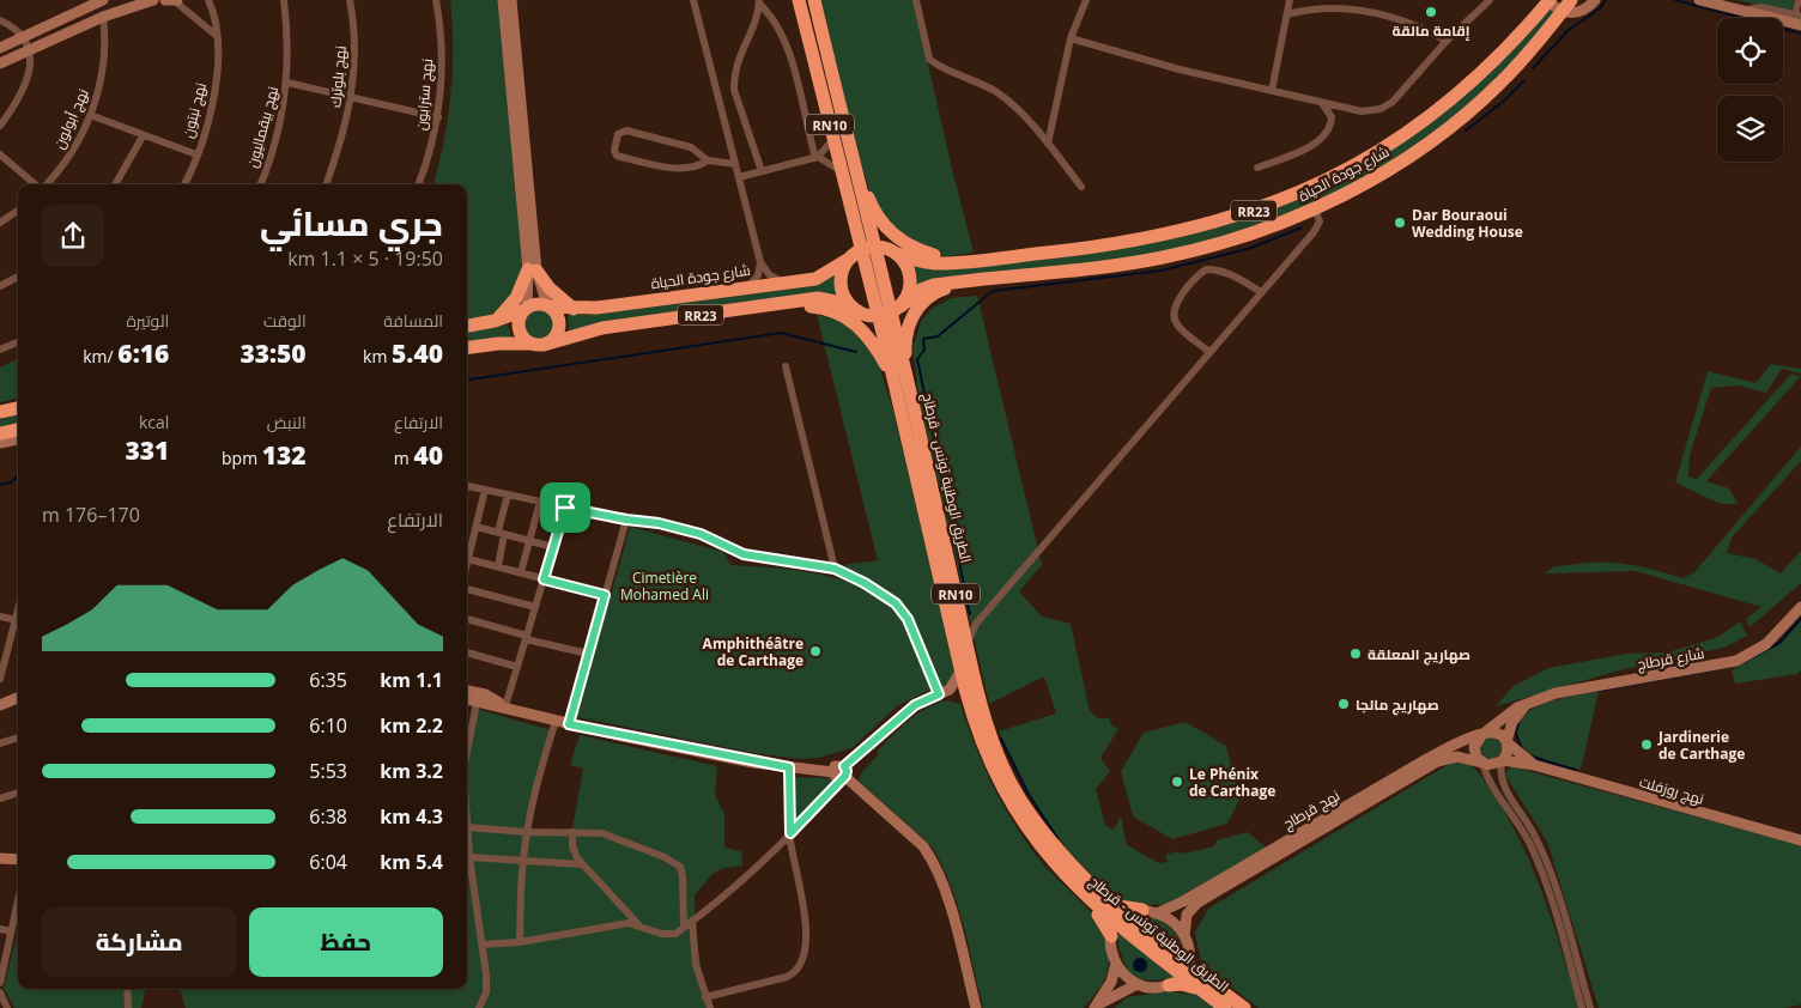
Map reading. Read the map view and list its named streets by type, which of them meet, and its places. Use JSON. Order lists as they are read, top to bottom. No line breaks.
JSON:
{"streets":{"highway":["RN10","شارع جودة الحياة","RR23","الطريق الوطنية تونس - قرطاج"],"street":["نهج بلوترك","نهج سترابون","نهج نبتون","نهج أبولون","نهج بيقماليون","شارع قرطاج","نهج روزفلت","نهج قرطاج"]},"crossings":[["RN10","شارع جودة الحياة"],["RN10","الطريق الوطنية تونس - قرطاج"],["شارع جودة الحياة","RR23"],["شارع جودة الحياة","الطريق الوطنية تونس - قرطاج"],["شارع قرطاج","نهج روزفلت"],["شارع قرطاج","نهج قرطاج"],["نهج روزفلت","نهج قرطاج"]],"parks":["Cimetière Mohamed Ali"],"places":["إقامة مالقة","Dar Bouraoui Wedding House","Amphithéâtre de Carthage","صهاريج المعلقة","صهاريج مالجا","Jardinerie de Carthage","Le Phénix de Carthage"],"page":{"heading":["جري مسائي","19:50 · 5 × 1.1 km"],"stats":[["المسافة","5.40 km"],["الوقت","33:50"],["الوتيرة","6:16 /km"],["الارتفاع","40 m"],["النبض","132 bpm"],["kcal","331"]],"chart":["الارتفاع","170–176 m"],"list":[{"name":"1.1 km","note":"6:35"},{"name":"2.2 km","note":"6:10"},{"name":"3.2 km","note":"5:53"},{"name":"4.3 km","note":"6:38"},{"name":"5.4 km","note":"6:04"}],"buttons":["حفظ","مشاركة"]}}
